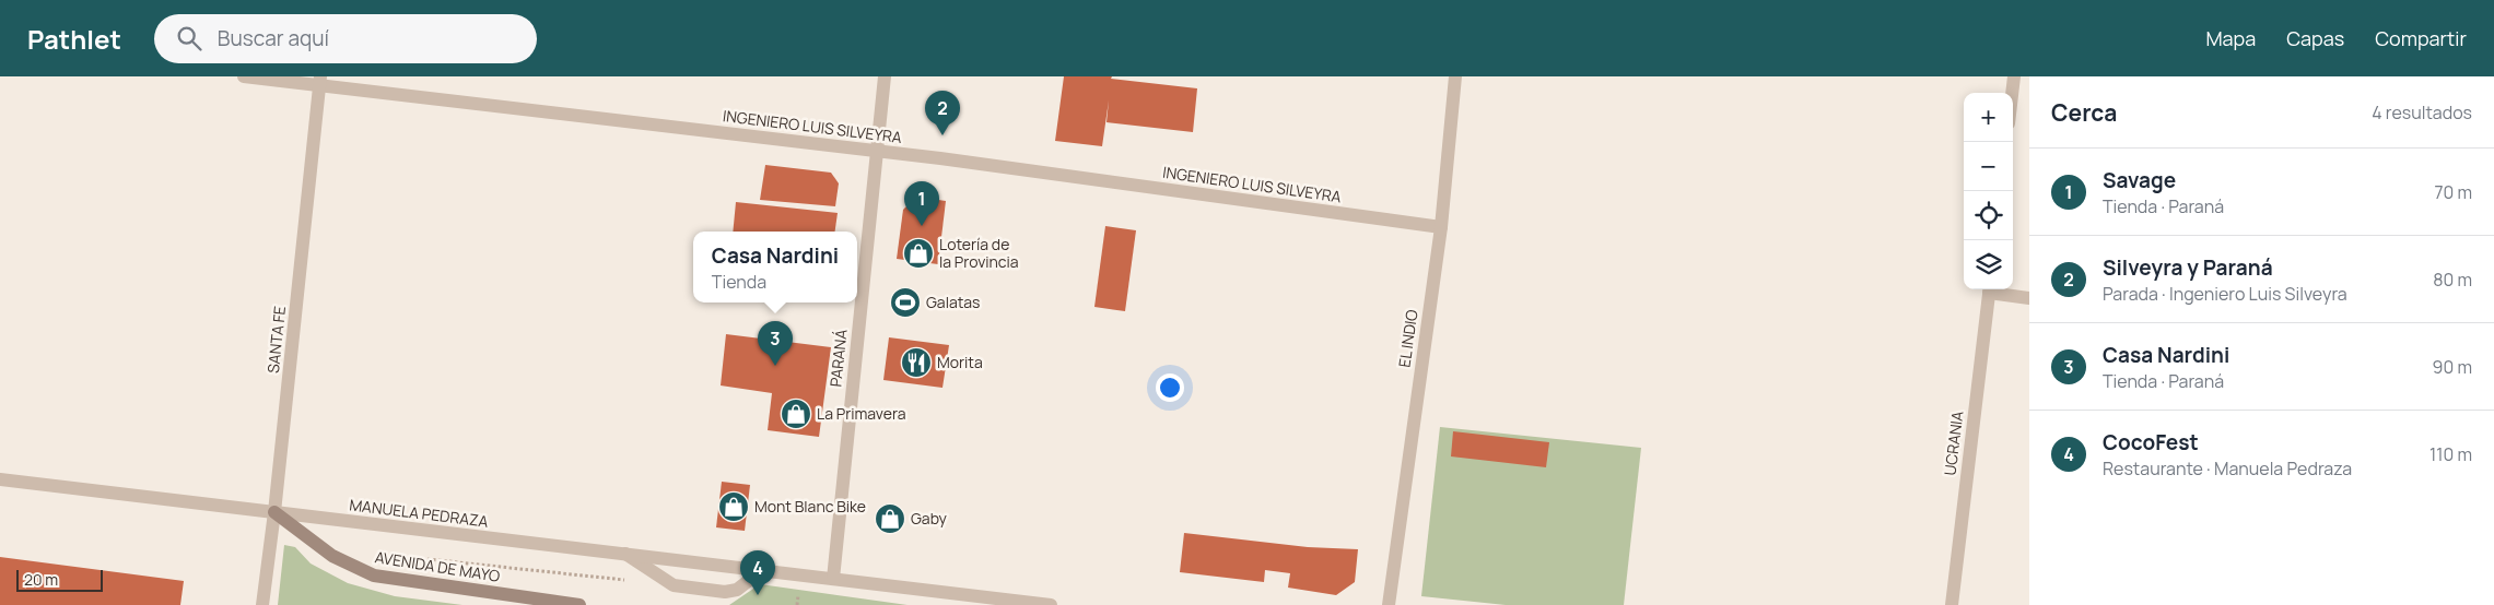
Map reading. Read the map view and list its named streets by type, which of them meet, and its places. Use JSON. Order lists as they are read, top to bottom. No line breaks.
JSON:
{"streets":{"main road":["AVENIDA DE MAYO"],"street":["INGENIERO LUIS SILVEYRA","EL INDIO","SANTA FE","PARANÁ","UCRANIA","MANUELA PEDRAZA"]},"crossings":[["INGENIERO LUIS SILVEYRA","EL INDIO"],["INGENIERO LUIS SILVEYRA","SANTA FE"],["INGENIERO LUIS SILVEYRA","PARANÁ"],["SANTA FE","MANUELA PEDRAZA"],["SANTA FE","AVENIDA DE MAYO"],["PARANÁ","MANUELA PEDRAZA"],["MANUELA PEDRAZA","AVENIDA DE MAYO"]],"places":{"shop":["Lotería de la Provincia","La Primavera","Mont Blanc Bike","Gaby"],"sports":["Galatas"],"restaurant":["Morita"]},"scale_bar":"20 m","page":{"header":"Pathlet","search":"Buscar aquí","nav":["Mapa","Capas","Compartir"],"heading":["Cerca","4 resultados"],"pins":["2","1","3","4"],"map_buttons":["+","−"],"list":[{"mark":"1","name":"Savage","note":"Tienda · Paraná","value":"70 m"},{"mark":"2","name":"Silveyra y Paraná","note":"Parada · Ingeniero Luis Silveyra","value":"80 m"},{"mark":"3","name":"Casa Nardini","note":"Tienda · Paraná","value":"90 m"},{"mark":"4","name":"CocoFest","note":"Restaurante · Manuela Pedraza","value":"110 m"}],"popup":["Casa Nardini","Tienda"],"scale":"20 m"}}
